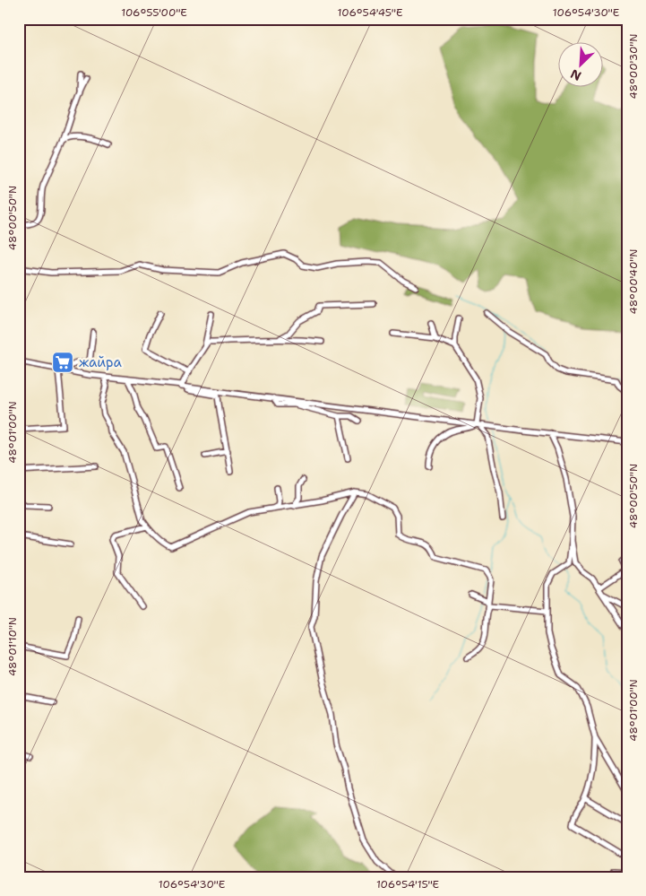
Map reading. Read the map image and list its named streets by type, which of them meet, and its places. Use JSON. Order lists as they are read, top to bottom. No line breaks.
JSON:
{"places":{"supermarket":["жайра"]},"north":"bottom left","coordinates":["106°55'00\"E","106°54'45\"E","106°54'30\"E","48°00'30\"N","48°00'50\"N","48°00'40\"N","48°01'00\"N","48°01'10\"N","106°54'15\"E"]}
